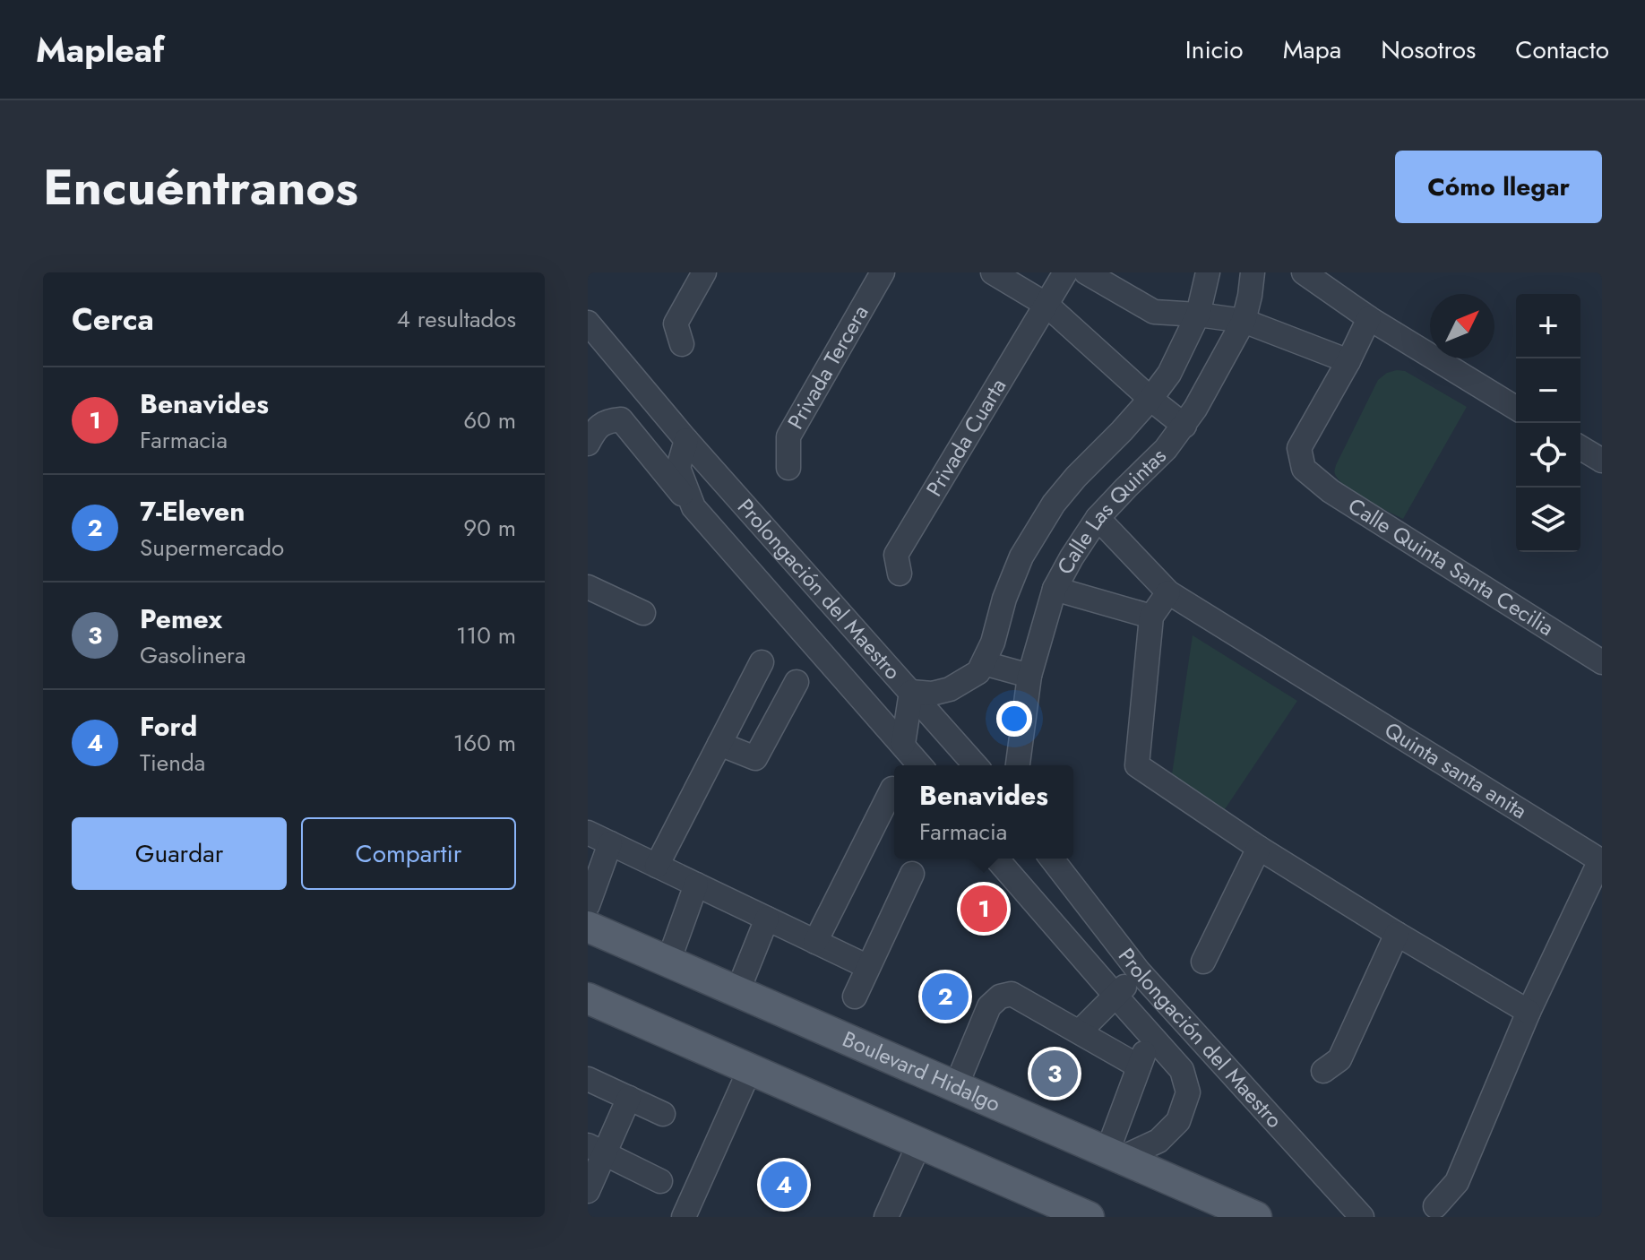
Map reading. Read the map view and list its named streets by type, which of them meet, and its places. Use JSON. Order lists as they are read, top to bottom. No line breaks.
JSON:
{"streets":{"main road":["Boulevard Hidalgo"],"street":["Privada Tercera","Privada Cuarta","Calle Las Quintas","Calle Quinta Santa Cecilia","Prolongación del Maestro","Quinta santa anita"]},"crossings":[["Prolongación del Maestro","Boulevard Hidalgo"]],"north":"top right","page":{"header":"Mapleaf","nav":["Inicio","Mapa","Nosotros","Contacto"],"title":"Encuéntranos","buttons":["Cómo llegar",["Guardar","Compartir"]],"heading":["Cerca","4 resultados"],"map_buttons":["+","−"],"list":[{"mark":"1","name":"Benavides","note":"Farmacia","value":"60 m"},{"mark":"2","name":"7-Eleven","note":"Supermercado","value":"90 m"},{"mark":"3","name":"Pemex","note":"Gasolinera","value":"110 m"},{"mark":"4","name":"Ford","note":"Tienda","value":"160 m"}],"popup":["Benavides","Farmacia"],"pins":["1","2","3","4"]}}
